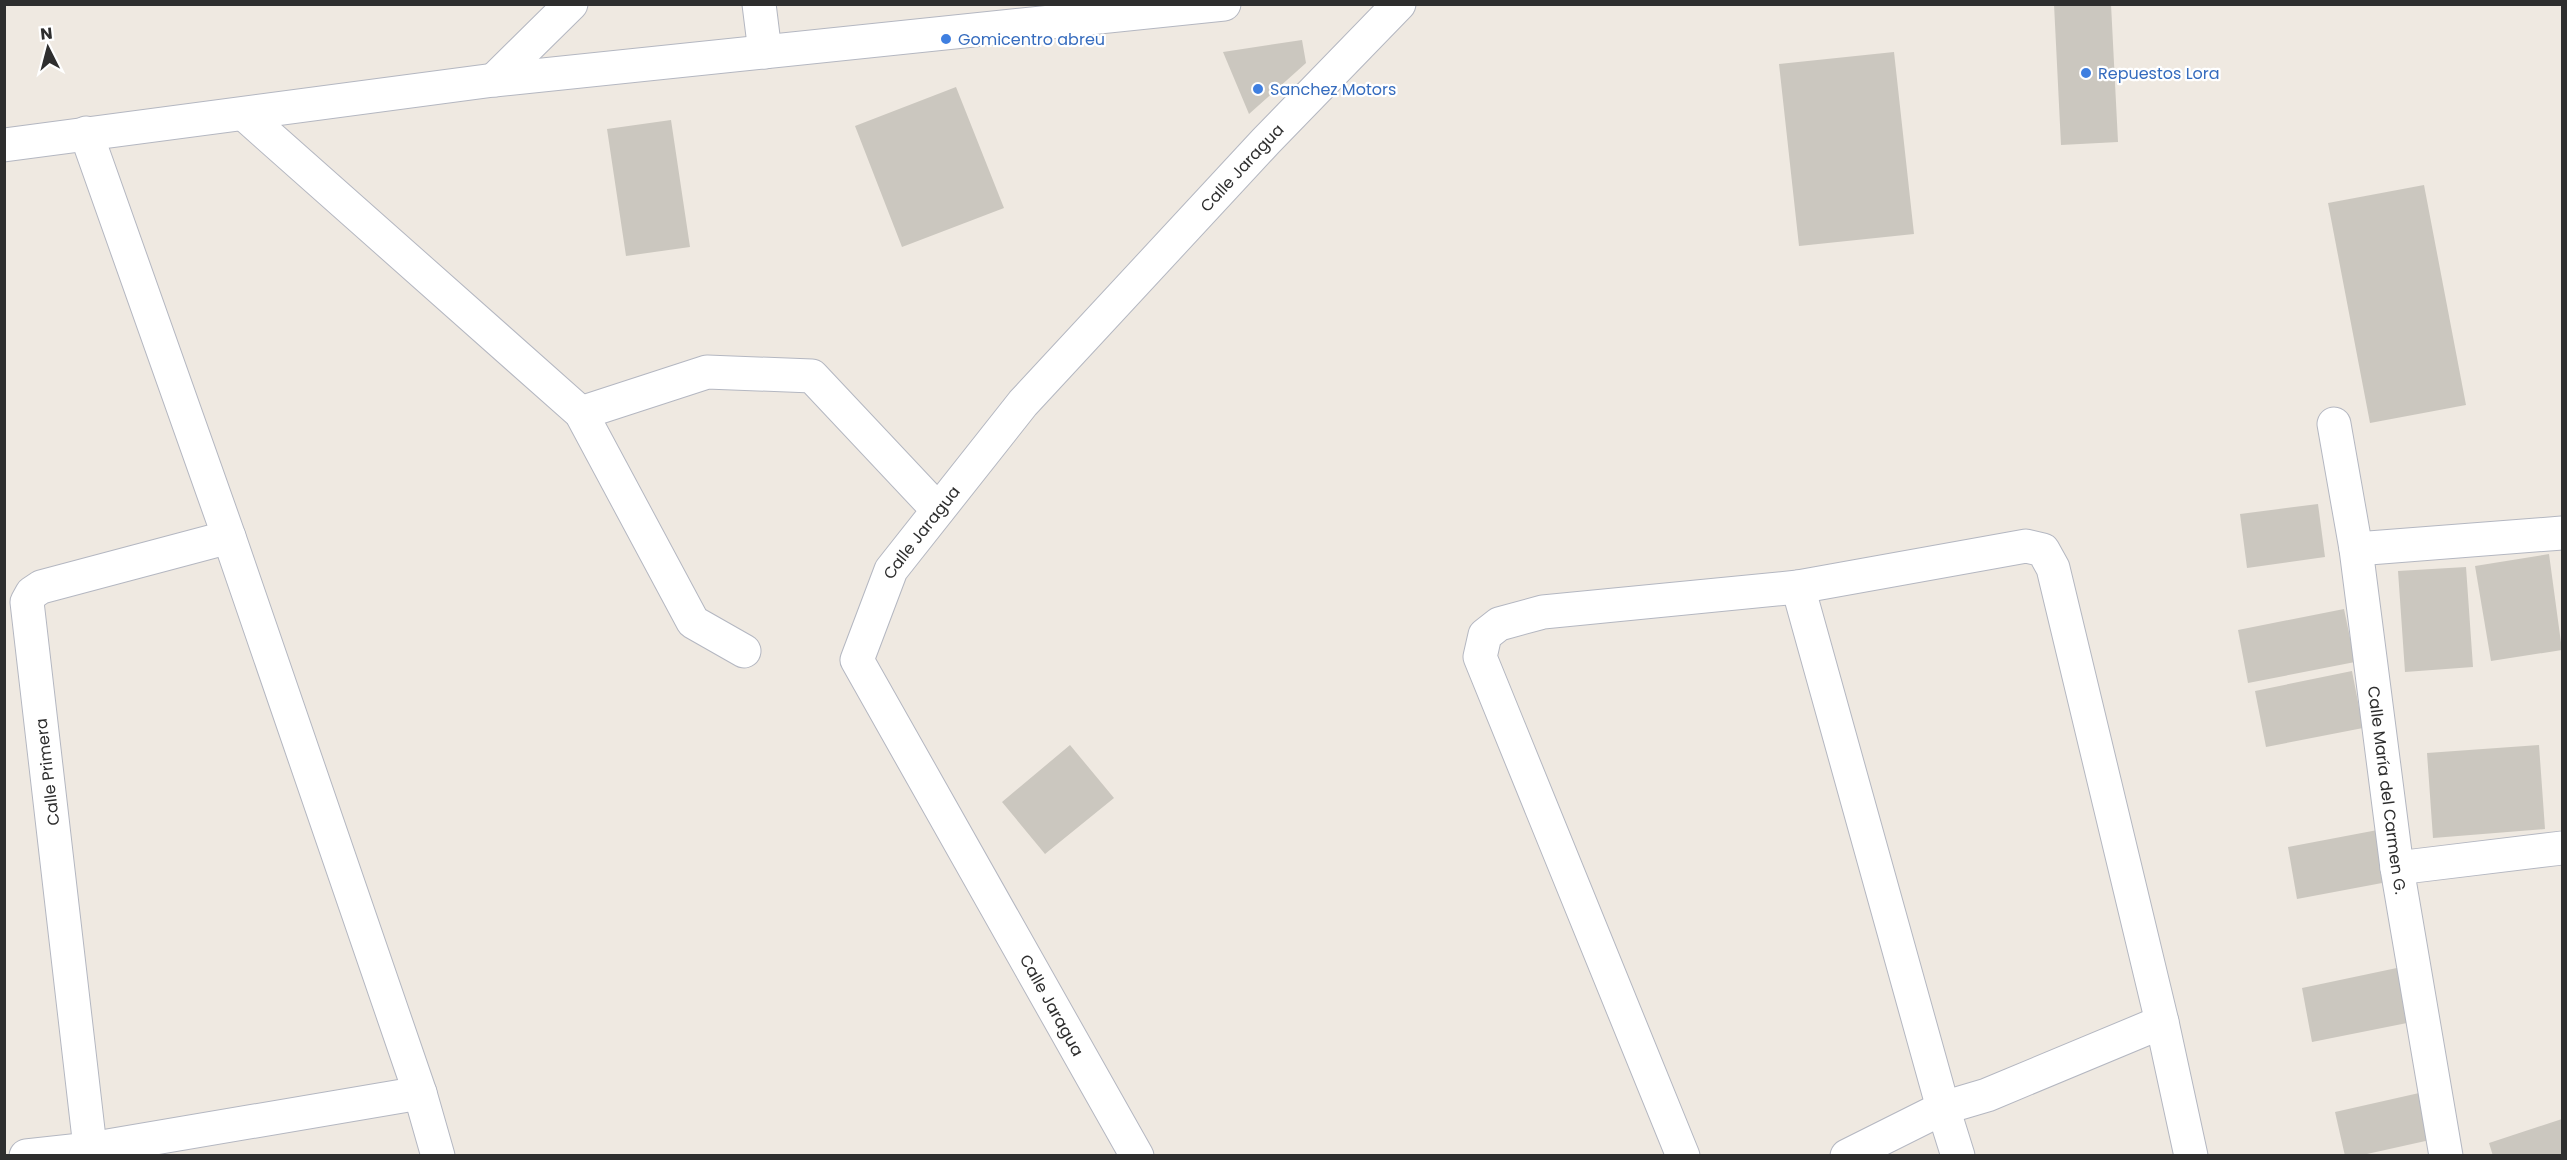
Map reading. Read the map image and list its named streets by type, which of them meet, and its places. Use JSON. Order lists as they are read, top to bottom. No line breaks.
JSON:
{"streets":{"street":["Calle Jaragua","Calle Primera","Calle María del Carmen G."]},"places":["Gomicentro abreu","Repuestos Lora","Sanchez Motors"],"north":"top"}
